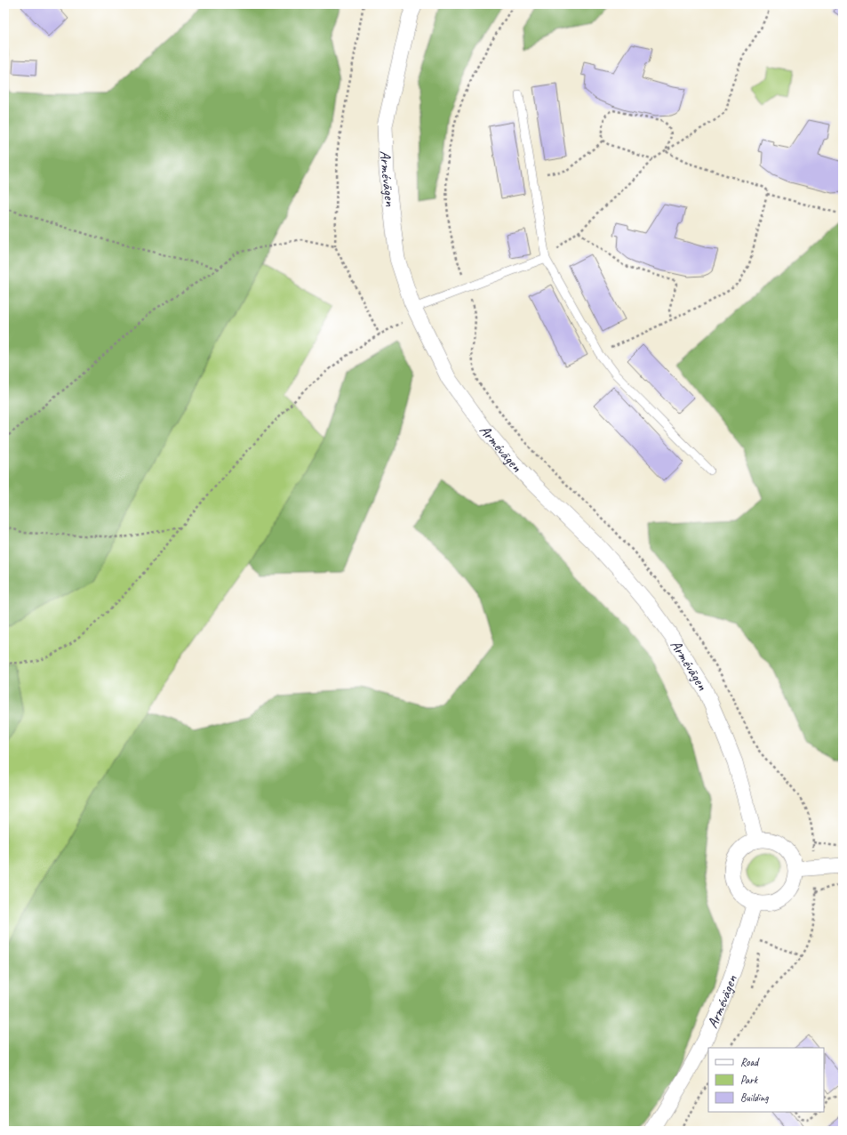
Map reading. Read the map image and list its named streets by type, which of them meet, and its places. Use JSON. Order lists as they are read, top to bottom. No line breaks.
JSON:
{"streets":{"street":["Armévägen"]},"legend":["Road","Park","Building"]}
